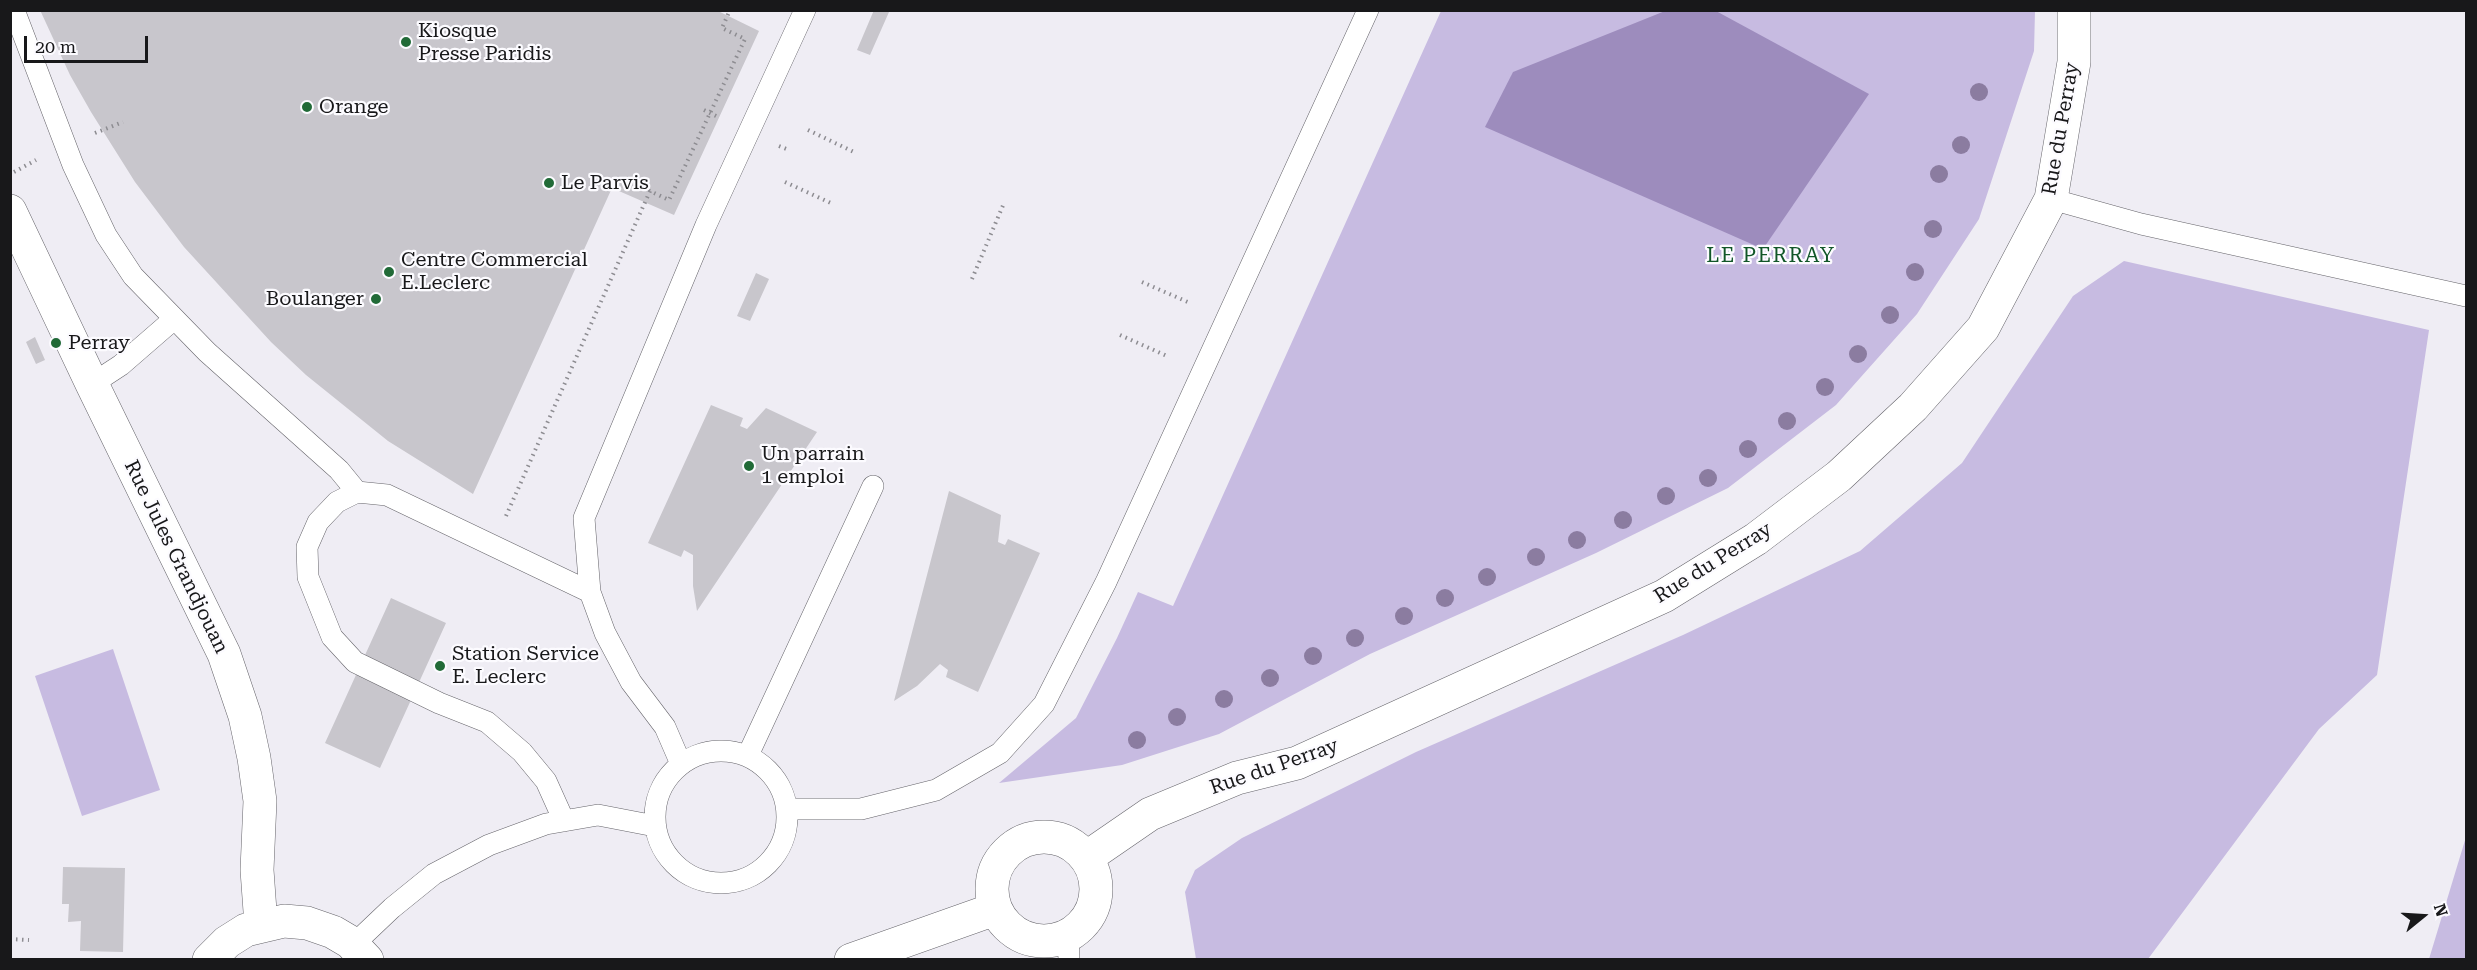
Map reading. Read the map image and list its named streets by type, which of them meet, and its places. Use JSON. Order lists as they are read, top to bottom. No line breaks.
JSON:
{"streets":{"street":["Rue du Perray","Rue Jules Grandjouan"]},"districts":["LE PERRAY"],"places":["Kiosque Presse Paridis","Orange","Le Parvis","Centre Commercial E.Leclerc","Boulanger","Perray","Un parrain 1 emploi","Station Service E. Leclerc"],"scale_bar":"20 m","north":"right"}
